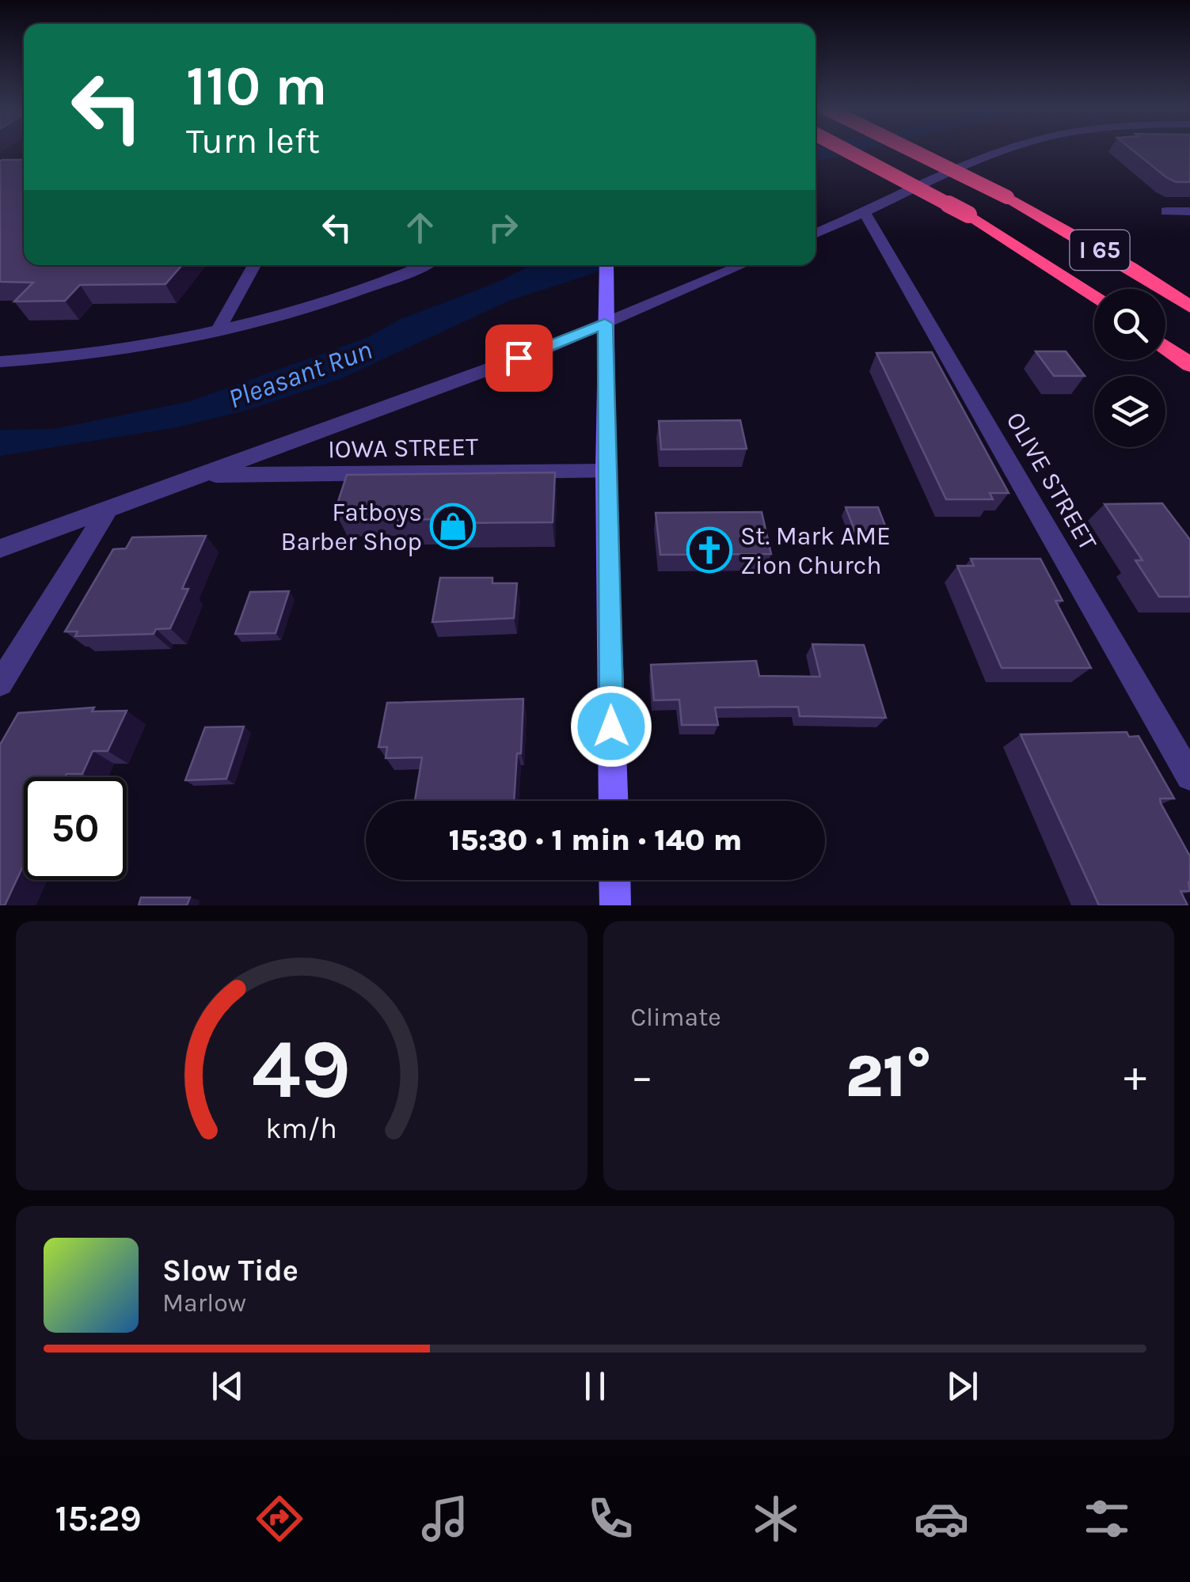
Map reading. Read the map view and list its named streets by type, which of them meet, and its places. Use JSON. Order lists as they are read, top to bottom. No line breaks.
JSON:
{"streets":{"highway":["I 65"],"street":["IOWA STREET","OLIVE STREET"]},"water":["Pleasant Run"],"places":{"shop":["Fatboys Barber Shop"],"church":["St. Mark AME Zion Church"]},"page":{"turn":["110 m","Turn left"],"limit":"50","trip":"15:30 · 1 min · 140 m","tile":"Climate","heat":["−","21°","+"],"song":["Slow Tide","Marlow"],"tabs":"15:29","gauge":["49","km/h"]}}
